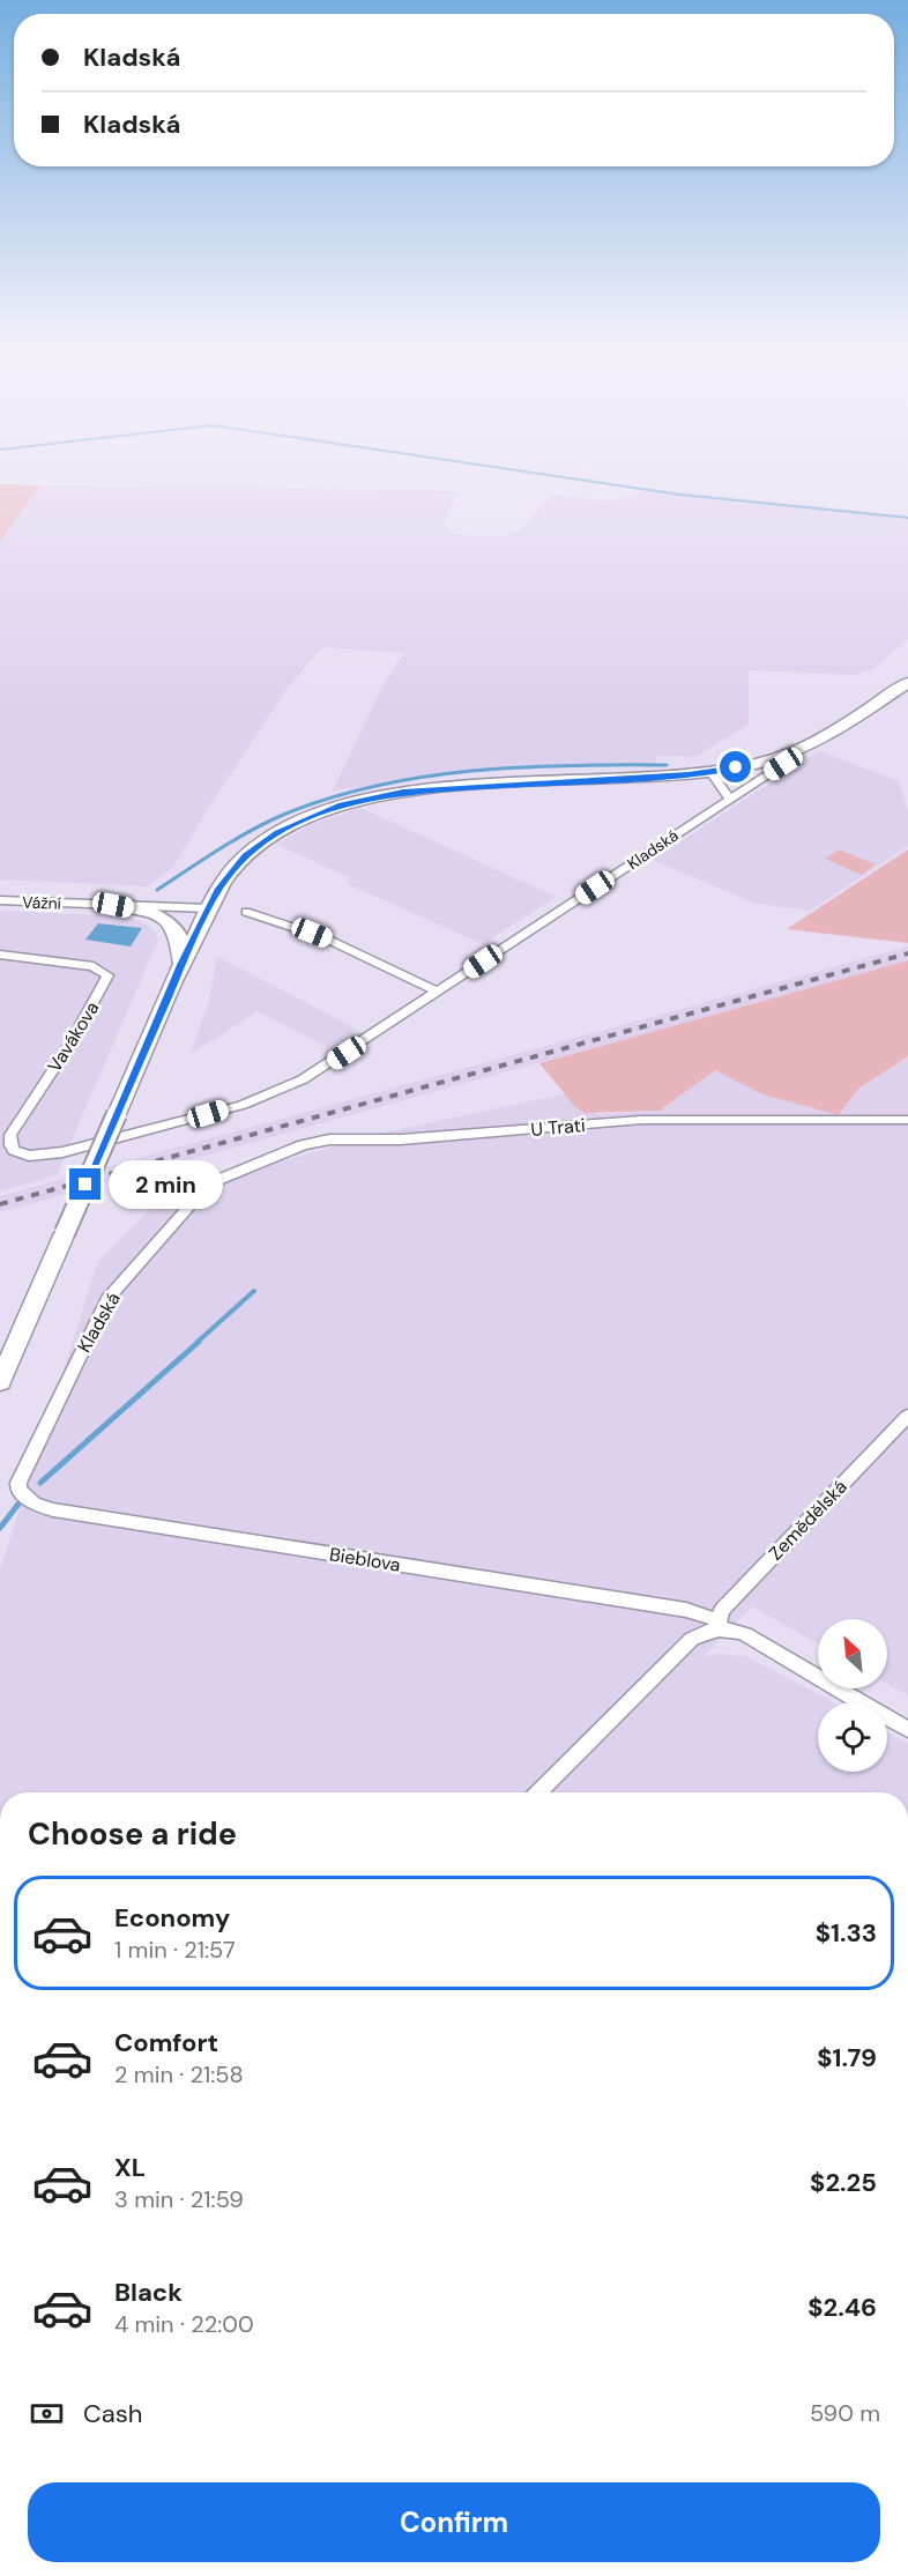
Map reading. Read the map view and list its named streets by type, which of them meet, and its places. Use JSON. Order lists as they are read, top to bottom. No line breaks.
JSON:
{"streets":{"street":["Kladská","Vážní","Vavákova","U Trati","Zemědělská","Bieblova"]},"crossings":[["Kladská","Vavákova"],["Kladská","U Trati"],["Kladská","Bieblova"],["Zemědělská","Bieblova"]],"north":"top left","page":{"banner":["Kladská","Kladská"],"bubble":"2 min","heading":"Choose a ride","list":[{"name":"Economy","note":"1 min · 21:57","value":"$1.33"},{"name":"Comfort","note":"2 min · 21:58","value":"$1.79"},{"name":"XL","note":"3 min · 21:59","value":"$2.25"},{"name":"Black","note":"4 min · 22:00","value":"$2.46"}],"pay":["Cash","590 m"],"buttons":"Confirm"}}
